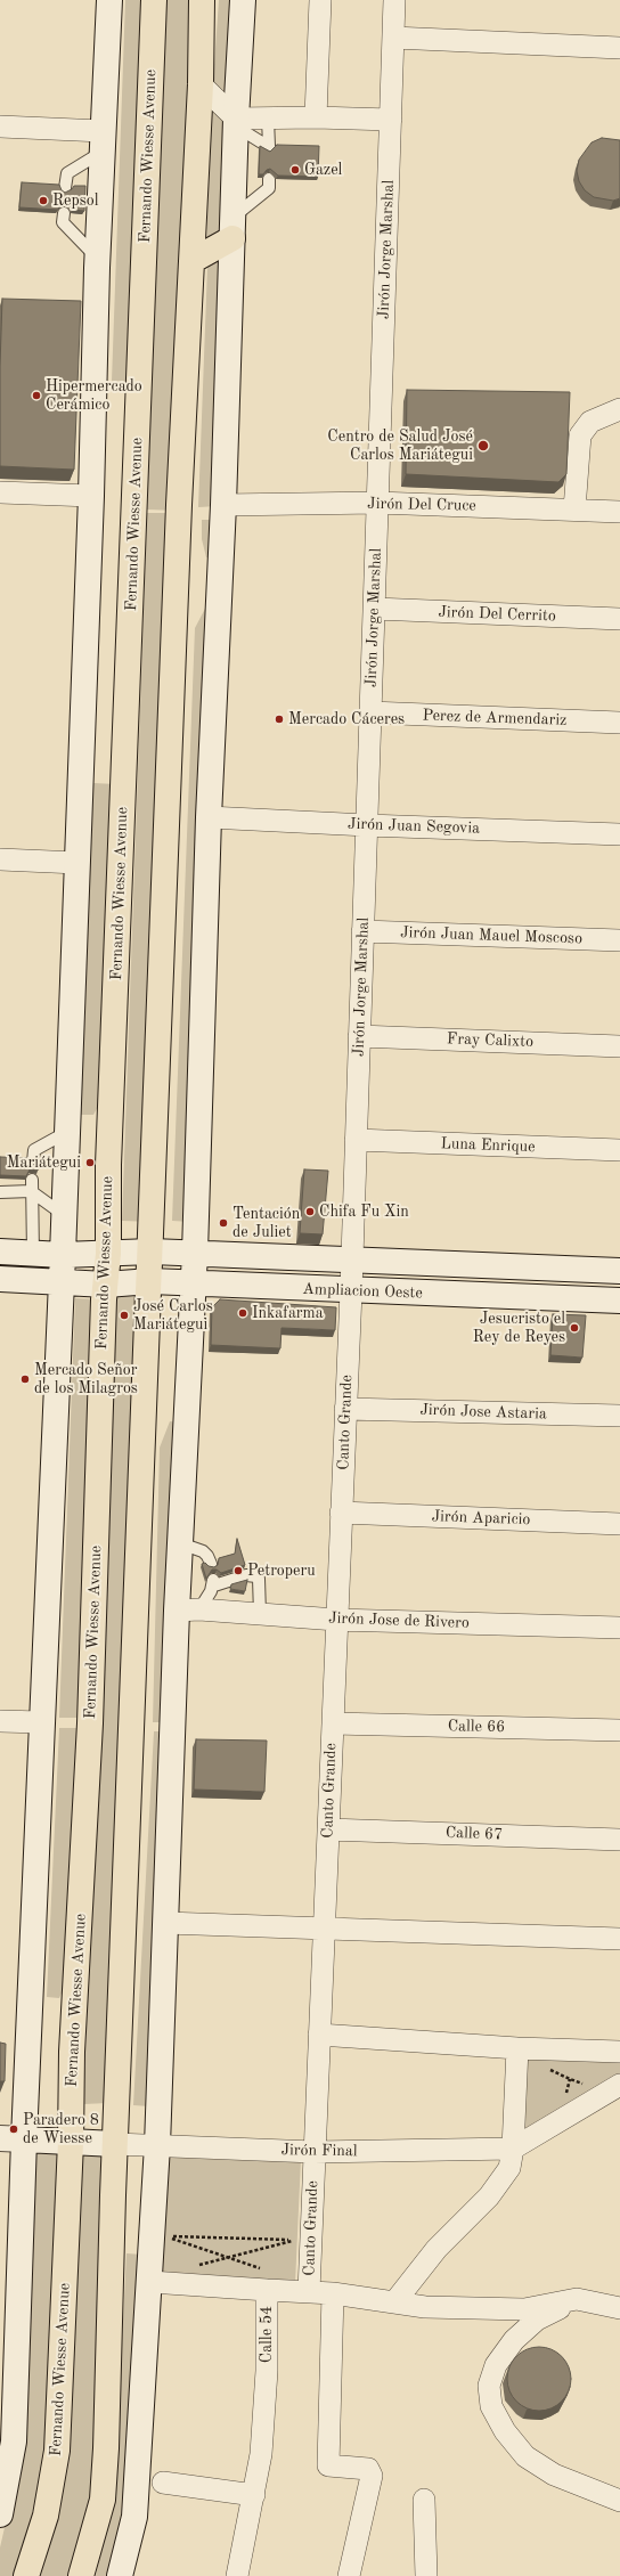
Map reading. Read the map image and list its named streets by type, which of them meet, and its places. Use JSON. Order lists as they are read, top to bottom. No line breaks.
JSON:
{"streets":{"main road":["Fernando Wiesse Avenue","Ampliacion Oeste","Jirón Final"],"street":["Jirón Jorge Marshal","Jirón Del Cruce","Jirón Del Cerrito","Perez de Armendariz","Jirón Juan Segovia","Jirón Juan Mauel Moscoso","Fray Calixto","Luna Enrique","Jirón Jose Astaria","Canto Grande","Jirón Aparicio","Jirón Jose de Rivero","Calle 66","Calle 67","Calle 54"]},"crossings":[["Fernando Wiesse Avenue","Ampliacion Oeste"],["Fernando Wiesse Avenue","Jirón Final"],["Jirón Jorge Marshal","Jirón Del Cruce"],["Jirón Jorge Marshal","Jirón Del Cerrito"],["Jirón Jorge Marshal","Perez de Armendariz"],["Jirón Jorge Marshal","Jirón Juan Segovia"],["Jirón Jorge Marshal","Jirón Juan Mauel Moscoso"],["Jirón Jorge Marshal","Fray Calixto"],["Jirón Jorge Marshal","Luna Enrique"],["Jirón Jorge Marshal","Ampliacion Oeste"],["Jirón Jorge Marshal","Canto Grande"],["Ampliacion Oeste","Canto Grande"],["Jirón Jose Astaria","Canto Grande"],["Canto Grande","Jirón Aparicio"],["Canto Grande","Jirón Jose de Rivero"],["Canto Grande","Calle 66"],["Canto Grande","Calle 67"],["Canto Grande","Jirón Final"]],"places":["Gazel","Repsol","Hipermercado Cerámico","Centro de Salud José Carlos Mariátegui","Mercado Cáceres","Mariátegui","Chifa Fu Xin","Tentación de Juliet","Inkafarma","José Carlos Mariátegui","Jesucristo el Rey de Reyes","Mercado Señor de los Milagros","Petroperu","Paradero 8 de Wiesse"]}
